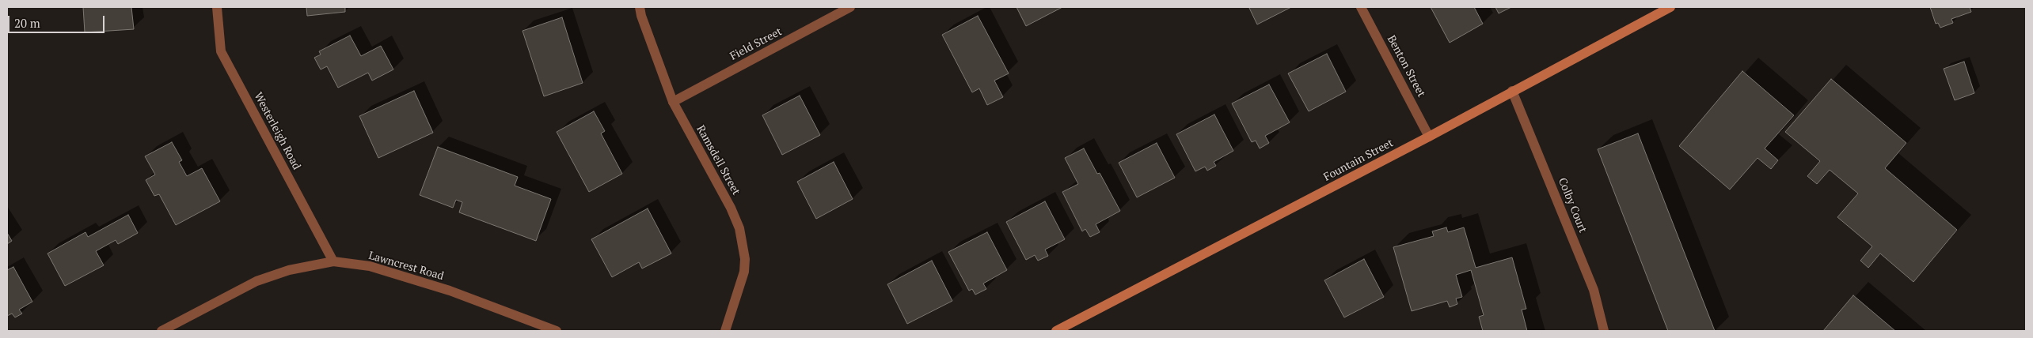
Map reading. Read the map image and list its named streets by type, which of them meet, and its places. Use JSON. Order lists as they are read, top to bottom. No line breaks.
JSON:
{"streets":{"main road":["Fountain Street"],"street":["Field Street","Benton Street","Westerleigh Road","Ramsdell Street","Colby Court","Lawncrest Road"]},"crossings":[["Field Street","Ramsdell Street"],["Benton Street","Fountain Street"],["Westerleigh Road","Lawncrest Road"],["Fountain Street","Colby Court"]],"scale_bar":"20 m"}
